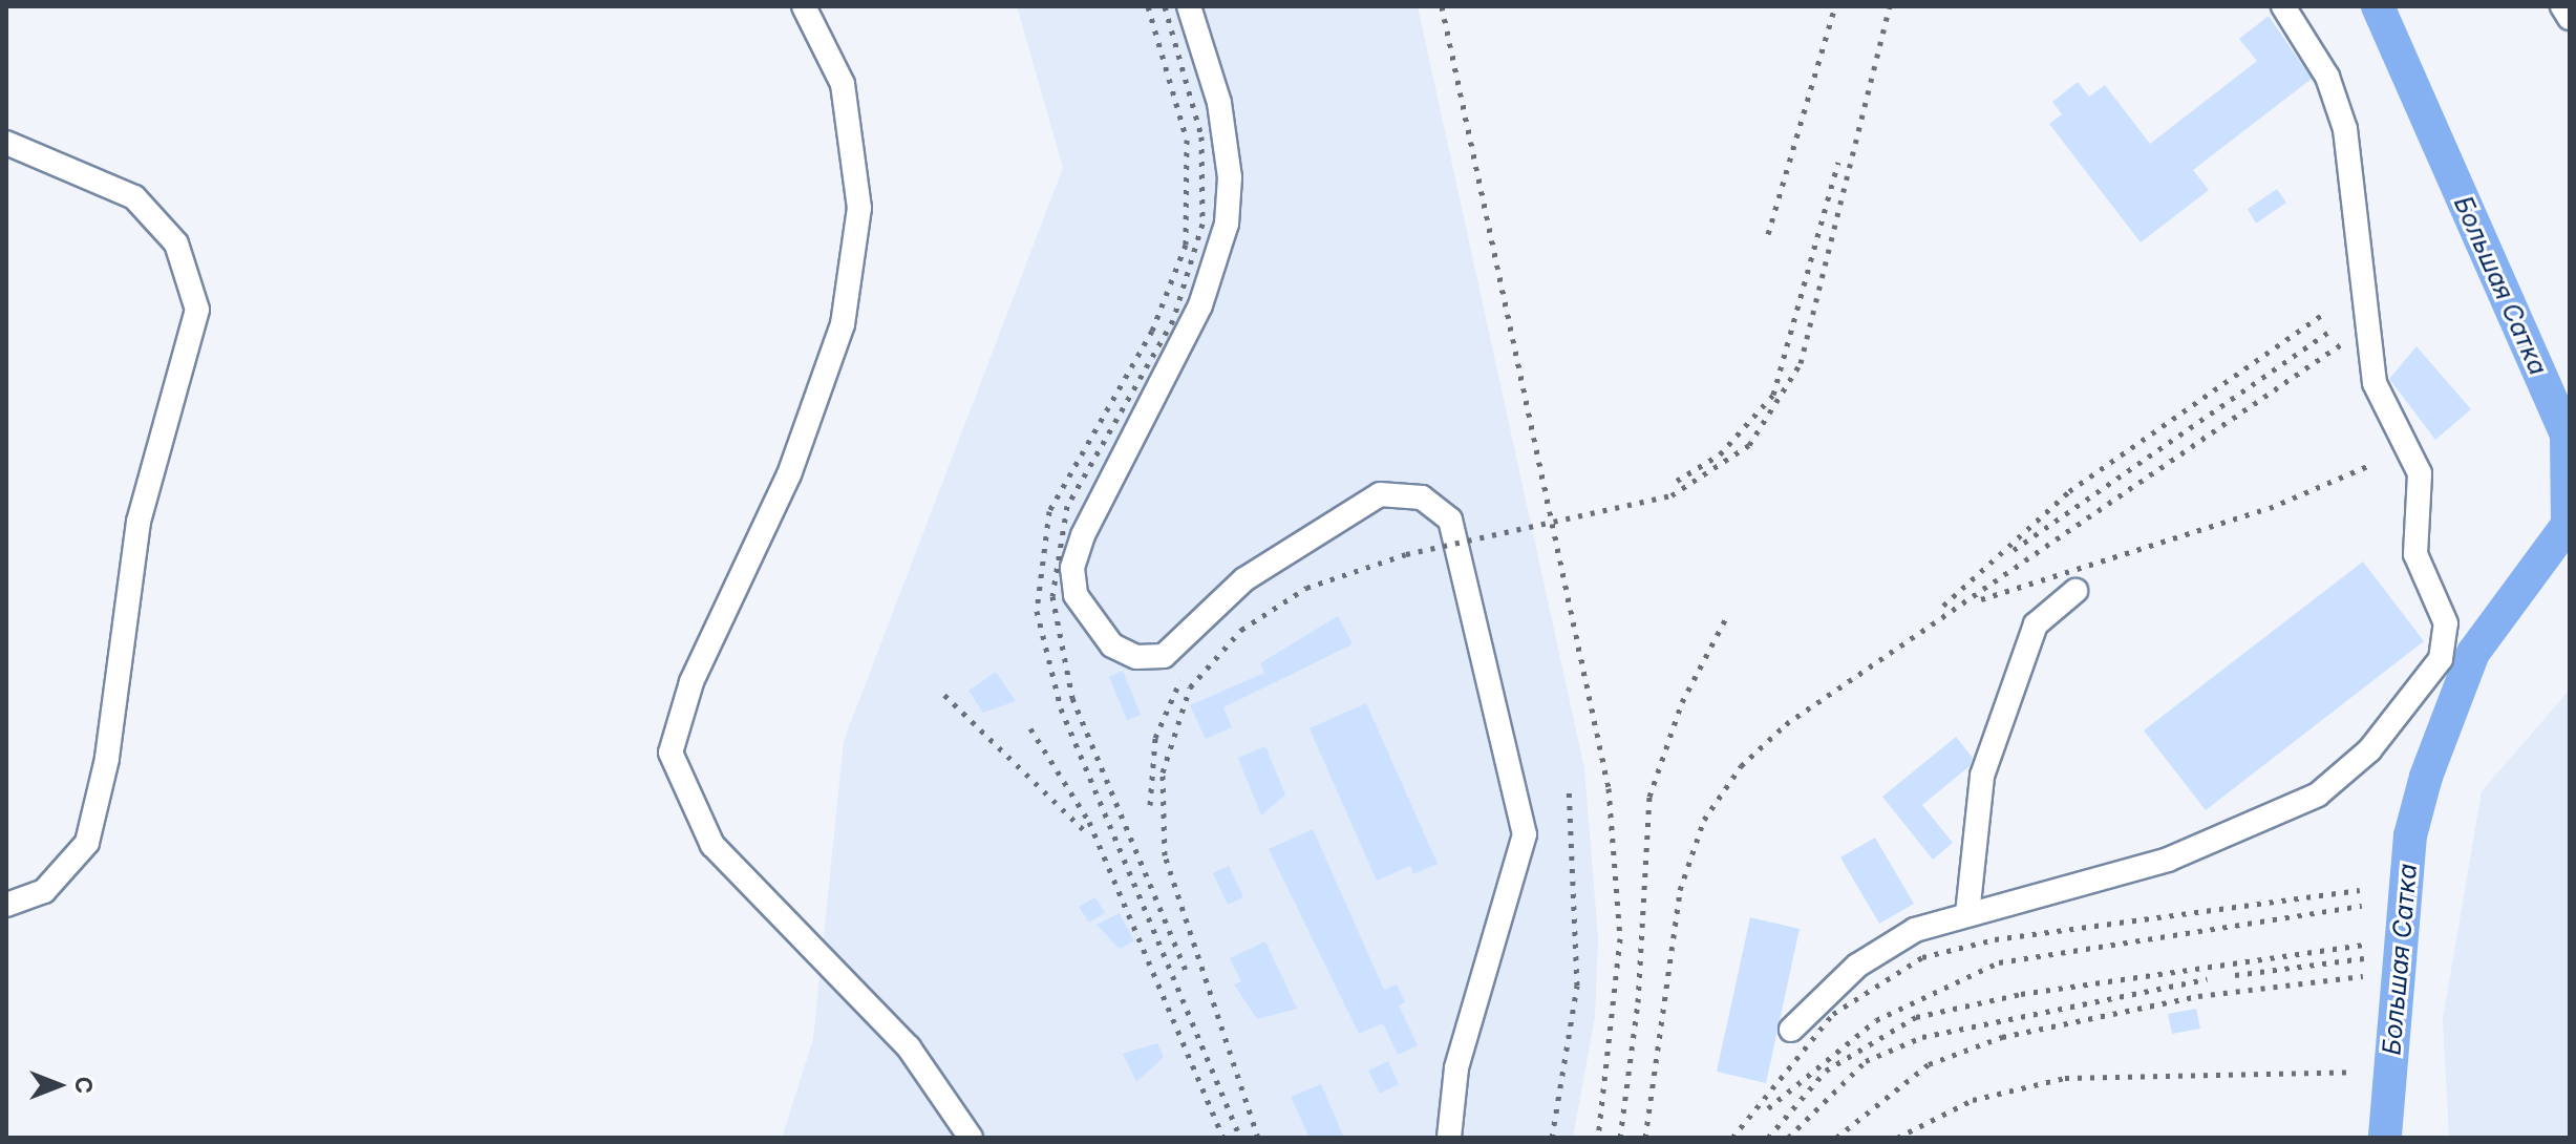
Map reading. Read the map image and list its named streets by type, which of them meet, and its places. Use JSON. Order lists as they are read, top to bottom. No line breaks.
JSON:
{"water":["Большая Сатка"],"north":"right"}
